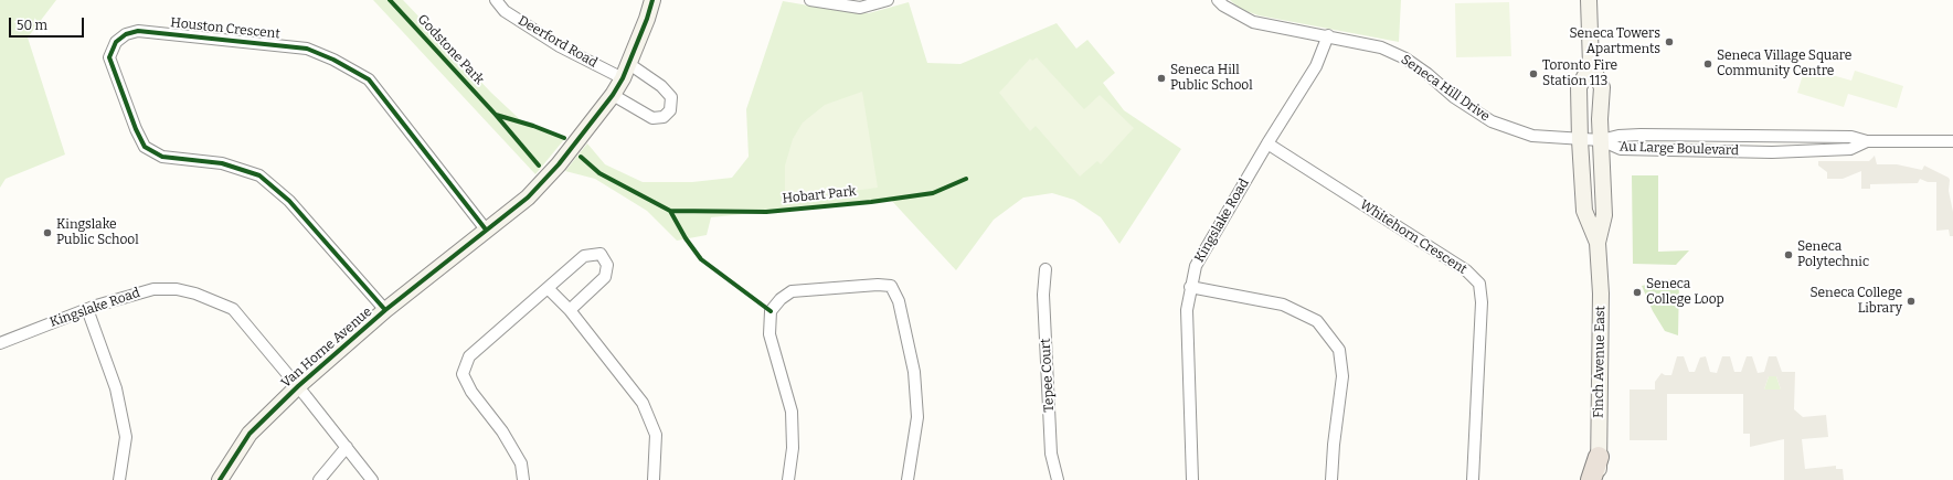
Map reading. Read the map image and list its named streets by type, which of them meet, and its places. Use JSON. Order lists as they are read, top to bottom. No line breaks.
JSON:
{"streets":{"main road":["Van Horne Avenue","Finch Avenue East"],"street":["Houston Crescent","Deerford Road","Seneca Hill Drive","Au Large Boulevard","Kingslake Road","Whitehorn Crescent","Tepee Court"],"cycle path":["Godstone Park","Hobart Park"]},"crossings":[["Houston Crescent","Van Horne Avenue"],["Deerford Road","Van Horne Avenue"],["Seneca Hill Drive","Au Large Boulevard"],["Seneca Hill Drive","Kingslake Road"],["Seneca Hill Drive","Finch Avenue East"],["Au Large Boulevard","Finch Avenue East"],["Kingslake Road","Whitehorn Crescent"],["Kingslake Road","Van Horne Avenue"]],"places":["Seneca Towers Apartments","Seneca Village Square Community Centre","Toronto Fire Station 113","Seneca Hill Public School","Kingslake Public School","Seneca Polytechnic","Seneca College Loop","Seneca College Library"],"scale_bar":"50 m"}
